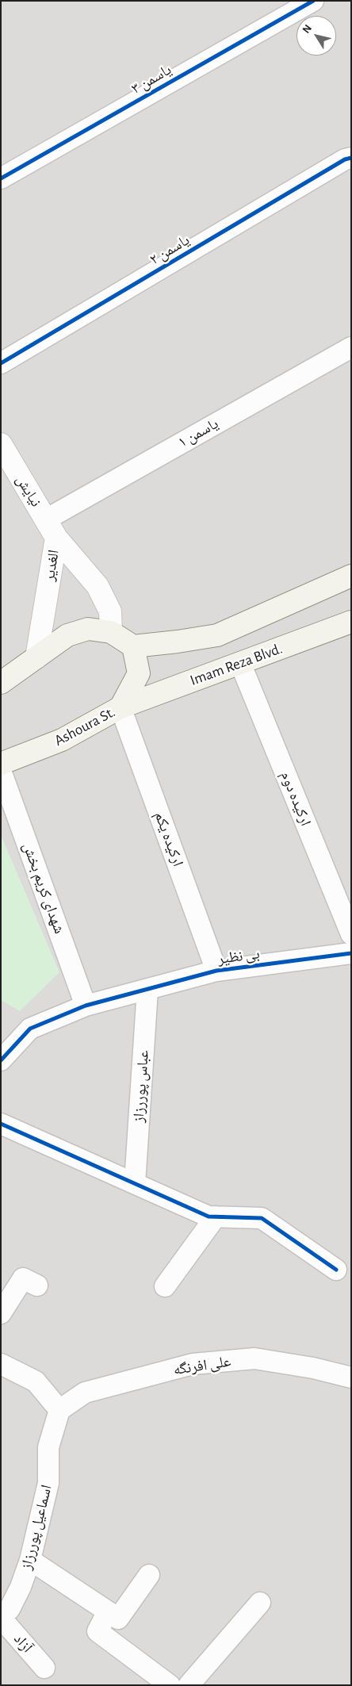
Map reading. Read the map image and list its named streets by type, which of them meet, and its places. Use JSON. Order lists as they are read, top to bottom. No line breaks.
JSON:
{"streets":{"main road":["Imam Reza Blvd.","Ashoura St."],"street":["یاسمن ۳","یاسمن ۲","یاسمن ۱","نیایش","الغدیر","ارکیده دوم","ارکیده یکم","شهدای کریم بخش","بی نظیر","عباس پوررزاز","علی افرنگه","اسماعیل پوررزاز","آزاد"]},"crossings":[["یاسمن ۱","نیایش"],["یاسمن ۱","الغدیر"],["نیایش","الغدیر"],["Imam Reza Blvd.","Ashoura St."],["Imam Reza Blvd.","ارکیده دوم"],["Imam Reza Blvd.","ارکیده یکم"],["Ashoura St.","ارکیده یکم"],["ارکیده یکم","بی نظیر"],["شهدای کریم بخش","بی نظیر"],["بی نظیر","عباس پوررزاز"],["علی افرنگه","اسماعیل پوررزاز"],["اسماعیل پوررزاز","آزاد"]],"north":"top left"}
